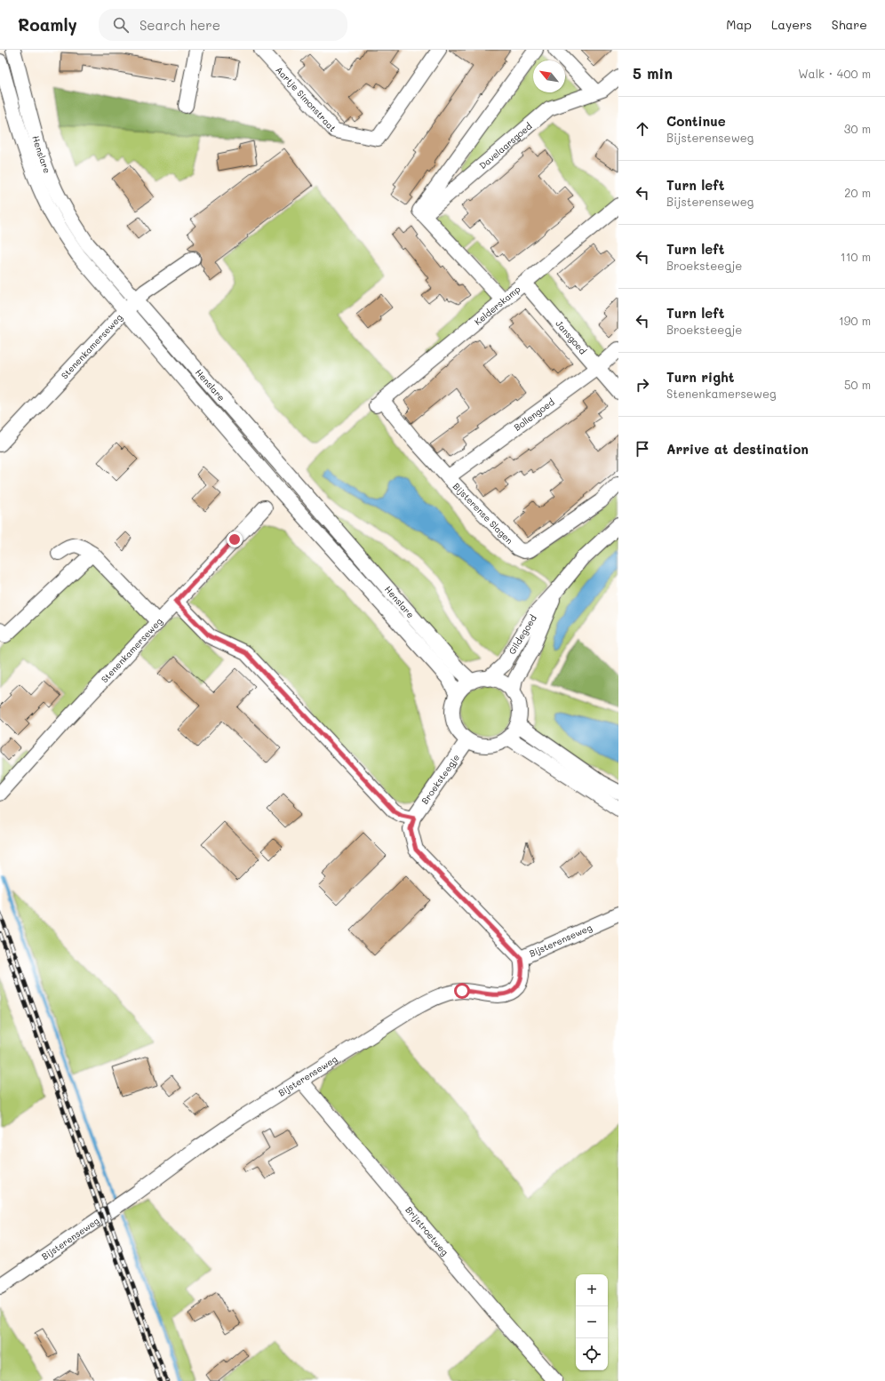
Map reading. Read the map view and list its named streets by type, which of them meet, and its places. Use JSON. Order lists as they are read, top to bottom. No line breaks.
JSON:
{"streets":{"street":["Aartje Simonstraat","Davelaarsgoed","Henslare","Kelderskamp","Jansgoed","Stenenkamerseweg","Bollengoed","Bijsterense Slagen","Gildegoed","Broeksteegje","Bijsterenseweg","Brijstroetweg"]},"crossings":[["Henslare","Stenenkamerseweg"],["Henslare","Gildegoed"],["Henslare","Broeksteegje"],["Kelderskamp","Jansgoed"],["Kelderskamp","Bijsterense Slagen"],["Jansgoed","Bollengoed"],["Bollengoed","Bijsterense Slagen"],["Gildegoed","Broeksteegje"],["Broeksteegje","Bijsterenseweg"],["Bijsterenseweg","Brijstroetweg"]],"north":"top left","page":{"header":"Roamly","search":"Search here","nav":["Map","Layers","Share"],"heading":["5 min","Walk · 400 m"],"list":[["Continue","Bijsterenseweg","30 m"],["Turn left","Bijsterenseweg","20 m"],["Turn left","Broeksteegje","110 m"],["Turn left","Broeksteegje","190 m"],["Turn right","Stenenkamerseweg","50 m"],"Arrive at destination"],"map_buttons":["+","−"]}}
